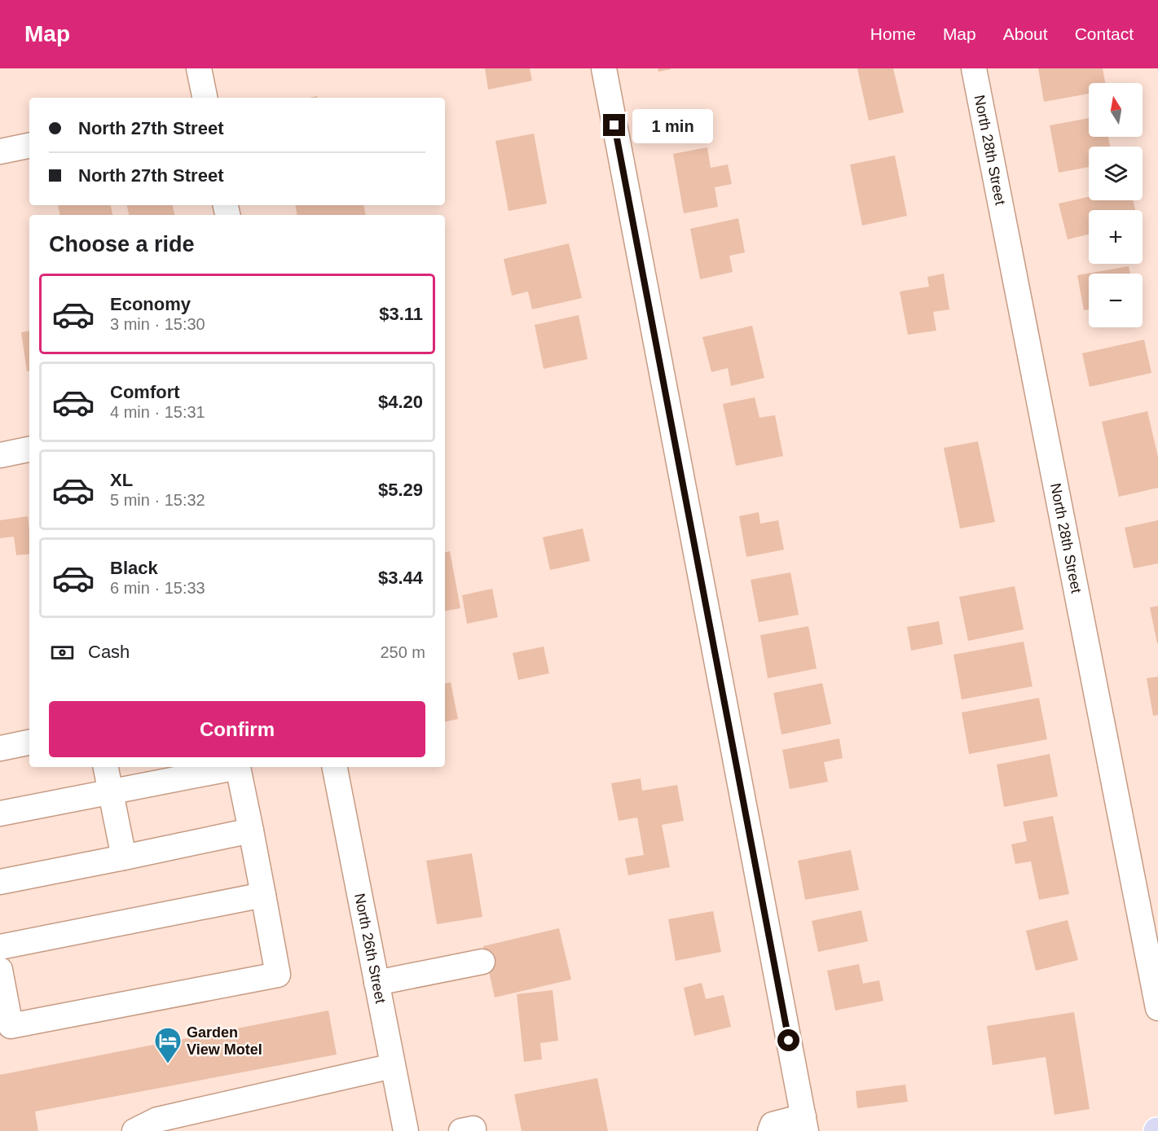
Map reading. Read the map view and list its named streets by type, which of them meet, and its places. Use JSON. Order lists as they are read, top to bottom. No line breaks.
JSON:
{"streets":{"street":["North 28th Street","North 26th Street"]},"places":{"hotel":["Garden View Motel"]},"north":"top","page":{"header":"Map","nav":["Home","Map","About","Contact"],"map_buttons":["+","−"],"banner":["North 27th Street","North 27th Street"],"bubble":"1 min","heading":"Choose a ride","list":[{"name":"Economy","note":"3 min · 15:30","value":"$3.11"},{"name":"Comfort","note":"4 min · 15:31","value":"$4.20"},{"name":"XL","note":"5 min · 15:32","value":"$5.29"},{"name":"Black","note":"6 min · 15:33","value":"$3.44"}],"pay":["Cash","250 m"],"buttons":"Confirm"}}
